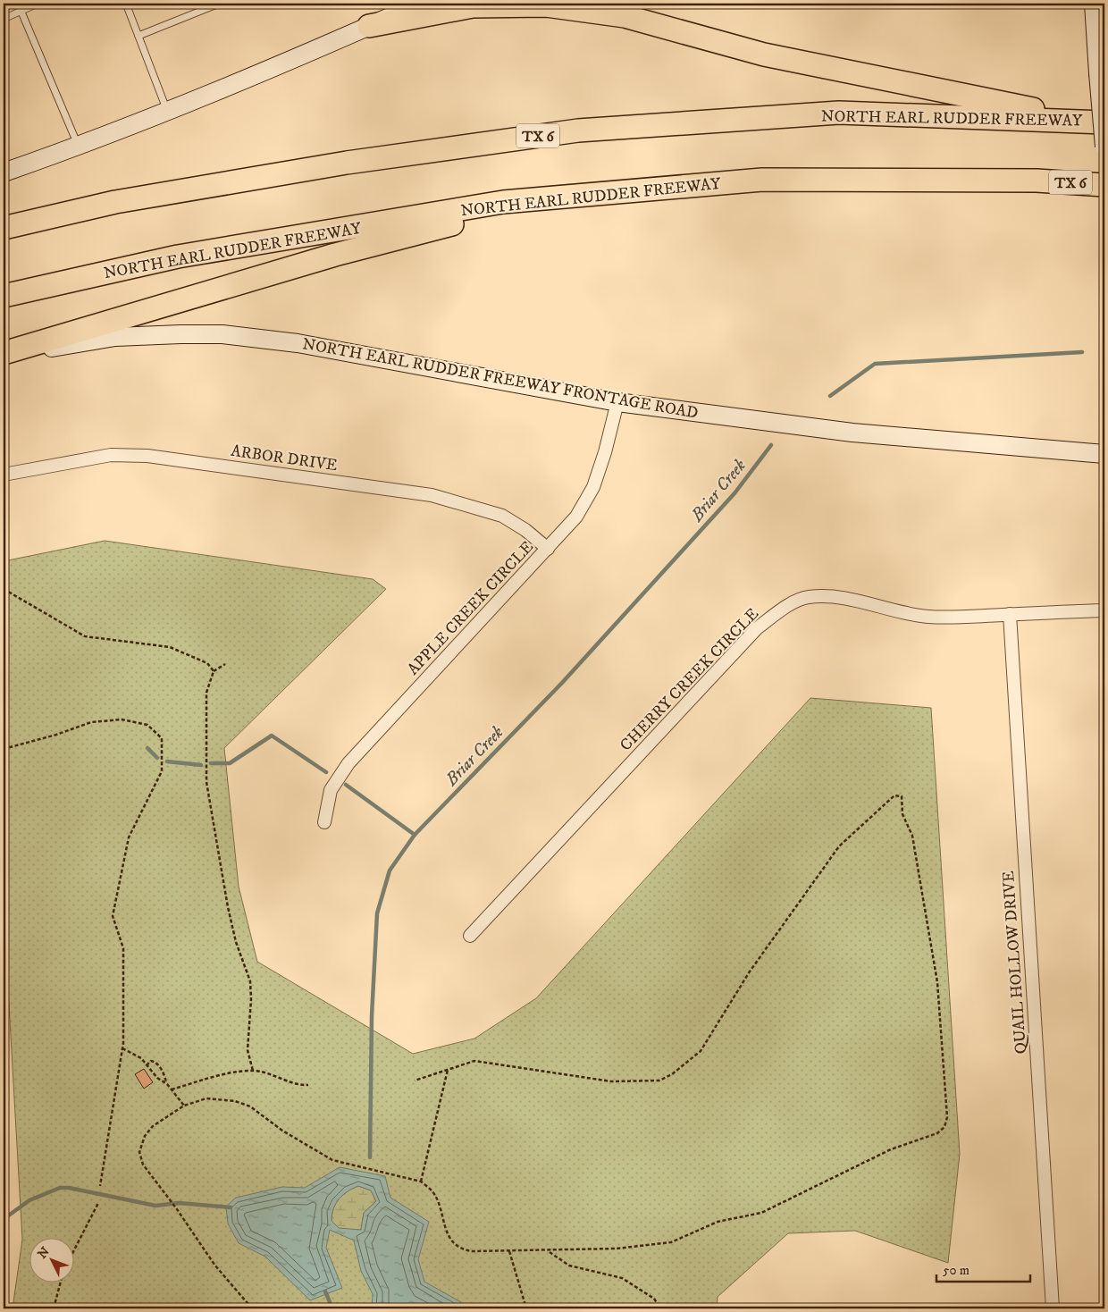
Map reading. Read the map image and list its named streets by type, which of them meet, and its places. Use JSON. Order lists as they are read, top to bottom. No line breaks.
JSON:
{"streets":{"highway":["NORTH EARL RUDDER FREEWAY","TX 6"],"main road":["NORTH EARL RUDDER FREEWAY FRONTAGE ROAD"],"street":["ARBOR DRIVE","APPLE CREEK CIRCLE","CHERRY CREEK CIRCLE","QUAIL HOLLOW DRIVE"]},"crossings":[["NORTH EARL RUDDER FREEWAY FRONTAGE ROAD","APPLE CREEK CIRCLE"],["ARBOR DRIVE","APPLE CREEK CIRCLE"],["CHERRY CREEK CIRCLE","QUAIL HOLLOW DRIVE"]],"water":["Briar Creek"],"scale_bar":"50 m","north":"top left"}
